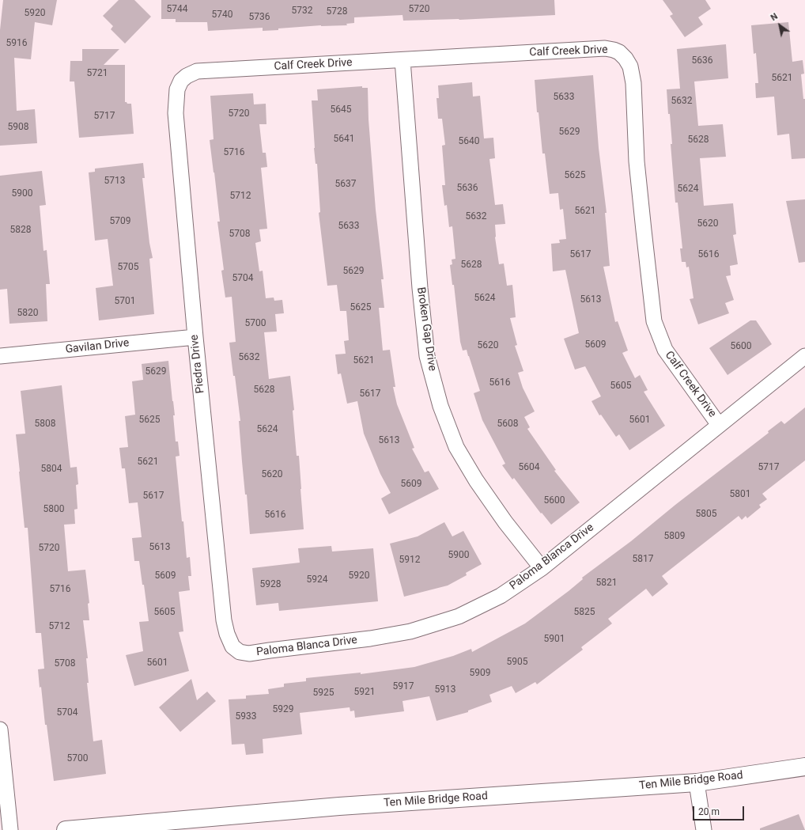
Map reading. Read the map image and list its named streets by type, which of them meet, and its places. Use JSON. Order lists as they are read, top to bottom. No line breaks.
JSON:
{"streets":{"street":["Calf Creek Drive","Broken Gap Drive","Gavilan Drive","Piedra Drive","Paloma Blanca Drive","Ten Mile Bridge Road"]},"crossings":[["Calf Creek Drive","Broken Gap Drive"],["Calf Creek Drive","Piedra Drive"],["Calf Creek Drive","Paloma Blanca Drive"],["Broken Gap Drive","Paloma Blanca Drive"],["Gavilan Drive","Piedra Drive"],["Piedra Drive","Paloma Blanca Drive"]],"house_numbers":["5744","5720","5732","5728","5920","5740","5736","5916","5636","5721","5621","5633","5632","5645","5720","5717","5908","5629","5641","5628","5640","5716","5625","5713","5637","5636","5624","5900","5712","5621","5632","5709","5620","5633","5828","5708","5617","5616","5628","5705","5629","5704","5624","5613","5701","5625","5820","5700","5609","5620","5600","5632","5621","5629","5616","5605","5628","5617","5625","5601","5808","5608","5624","5613","5621","5604","5717","5804","5620","5609","5801","5617","5600","5800","5805","5616","5809","5613","5720","5900","5817","5912","5609","5920","5924","5821","5928","5716","5605","5825","5712","5901","5905","5601","5708","5909","5917","5913","5921","5925","5929","5704","5933","5700"],"scale_bar":"20 m","north":"top left"}
